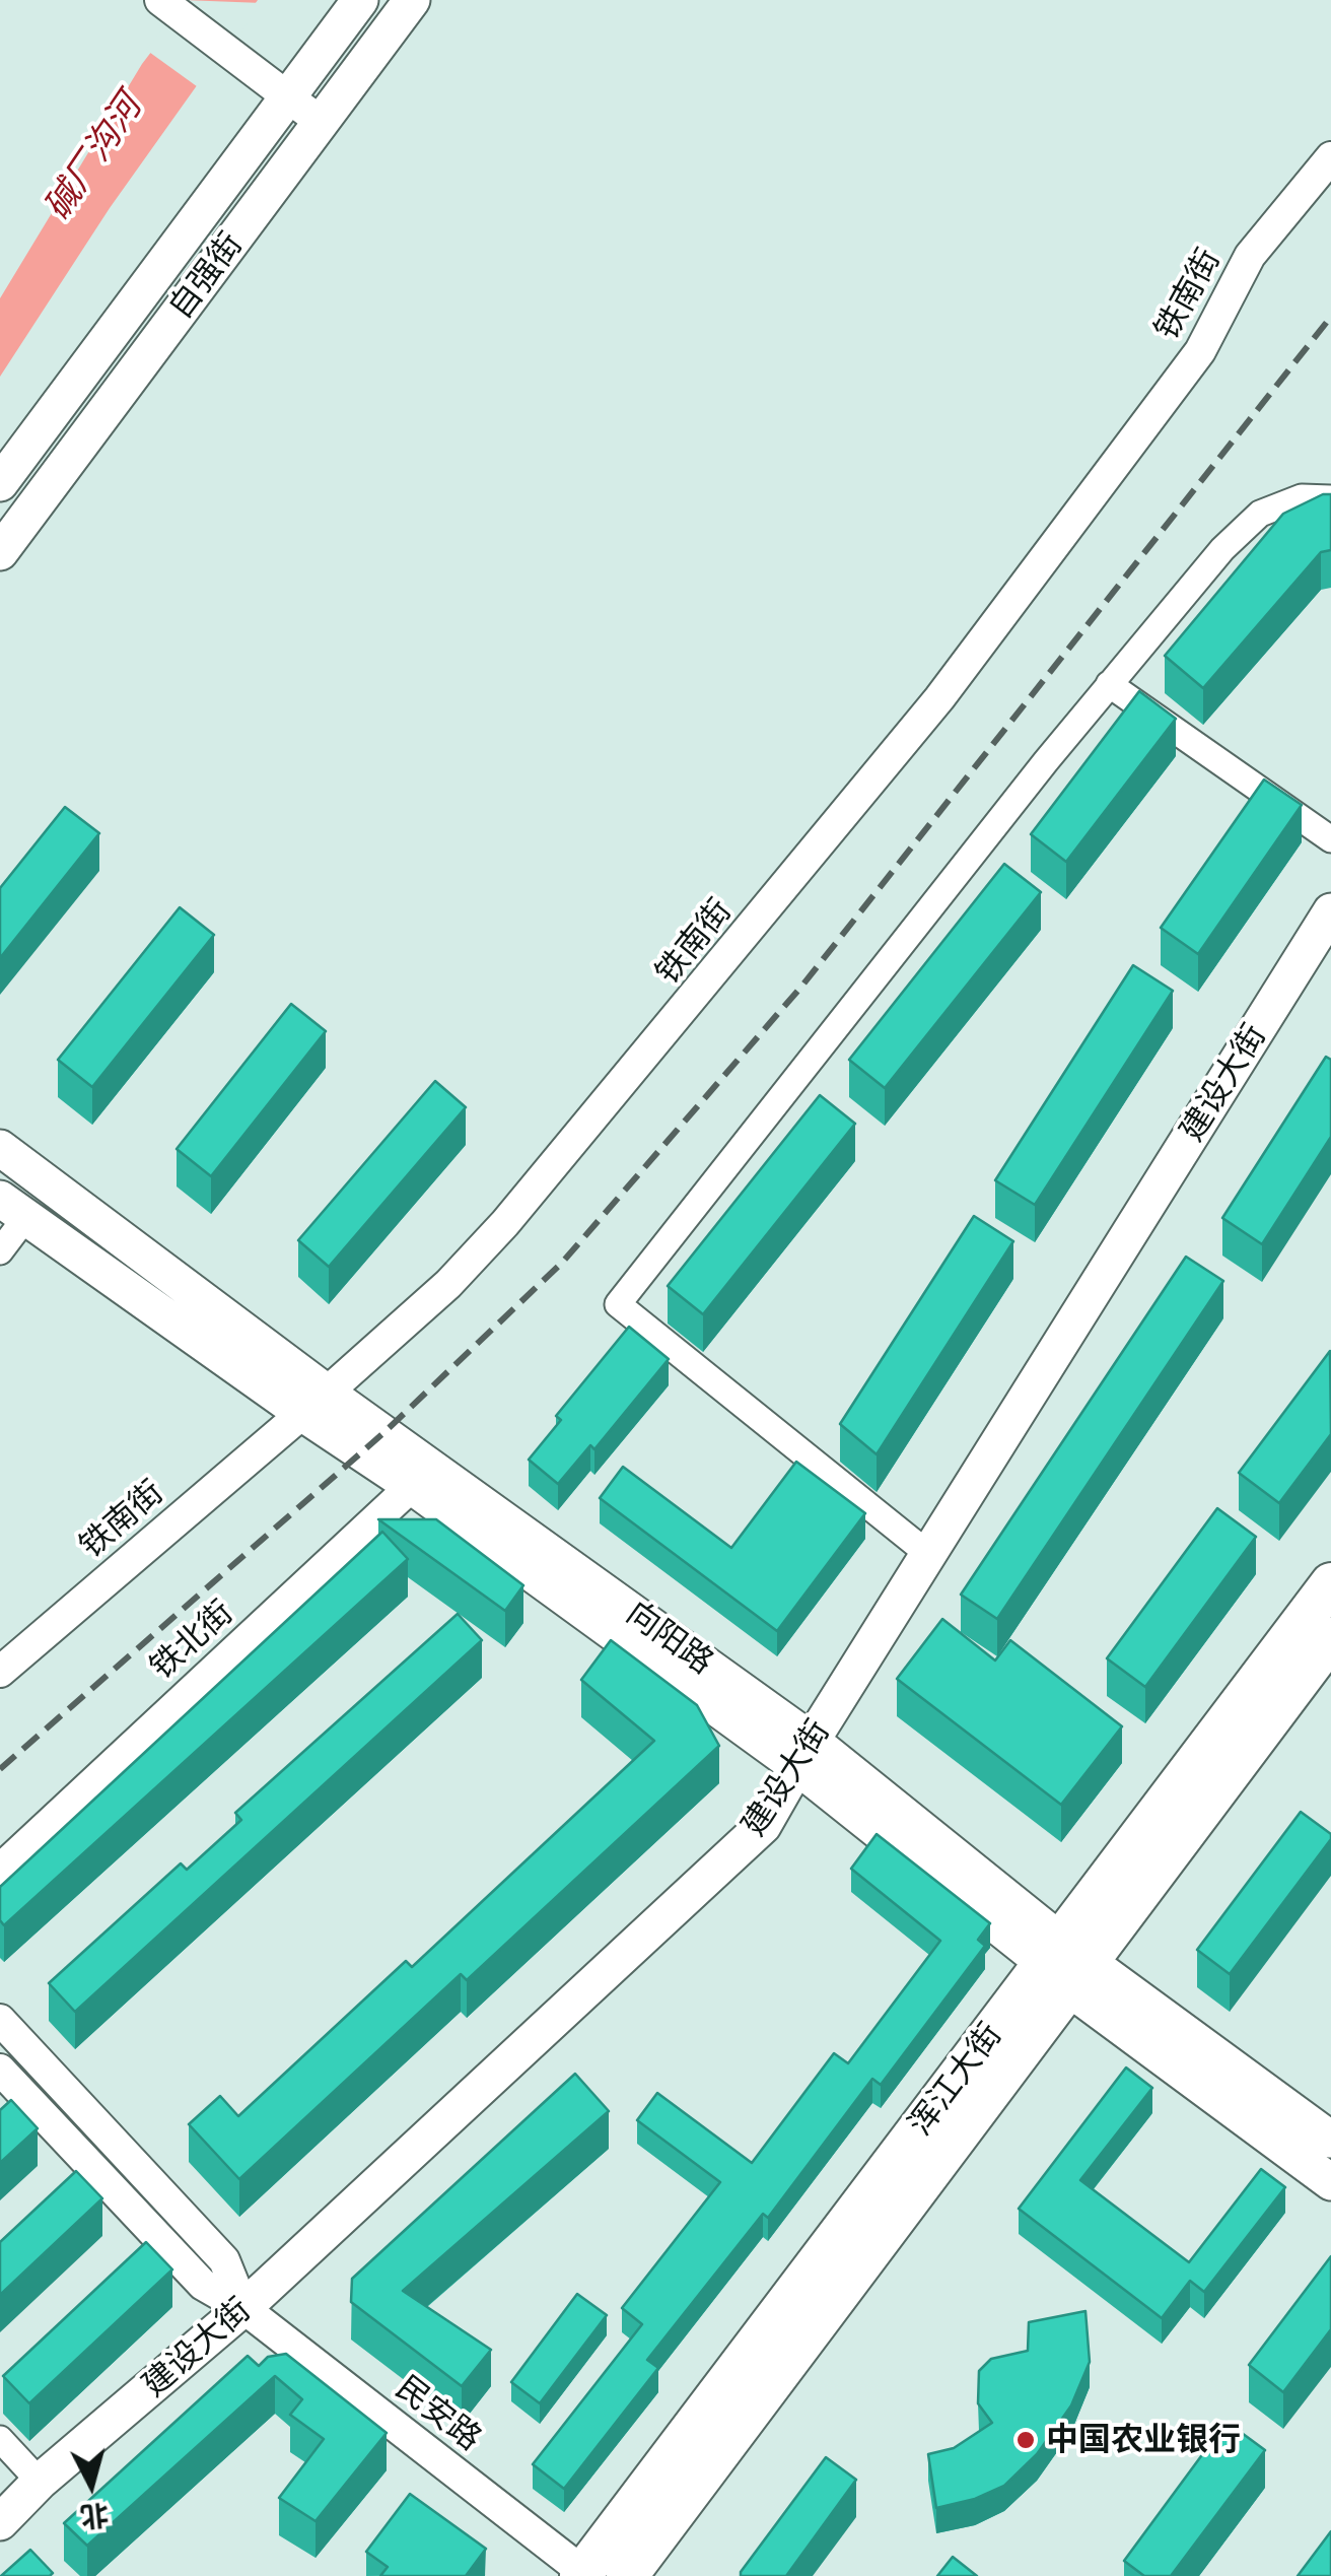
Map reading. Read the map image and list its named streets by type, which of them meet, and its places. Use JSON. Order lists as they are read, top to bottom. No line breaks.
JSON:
{"streets":{"main road":["自强街","建设大街","向阳路","浑江大街"],"street":["铁南街","铁北街","民安路"]},"crossings":[["铁南街","向阳路"],["建设大街","向阳路"],["建设大街","民安路"],["向阳路","铁北街"],["向阳路","浑江大街"],["浑江大街","民安路"]],"water":["碱厂沟河"],"places":["中国农业银行"],"north":"bottom"}
